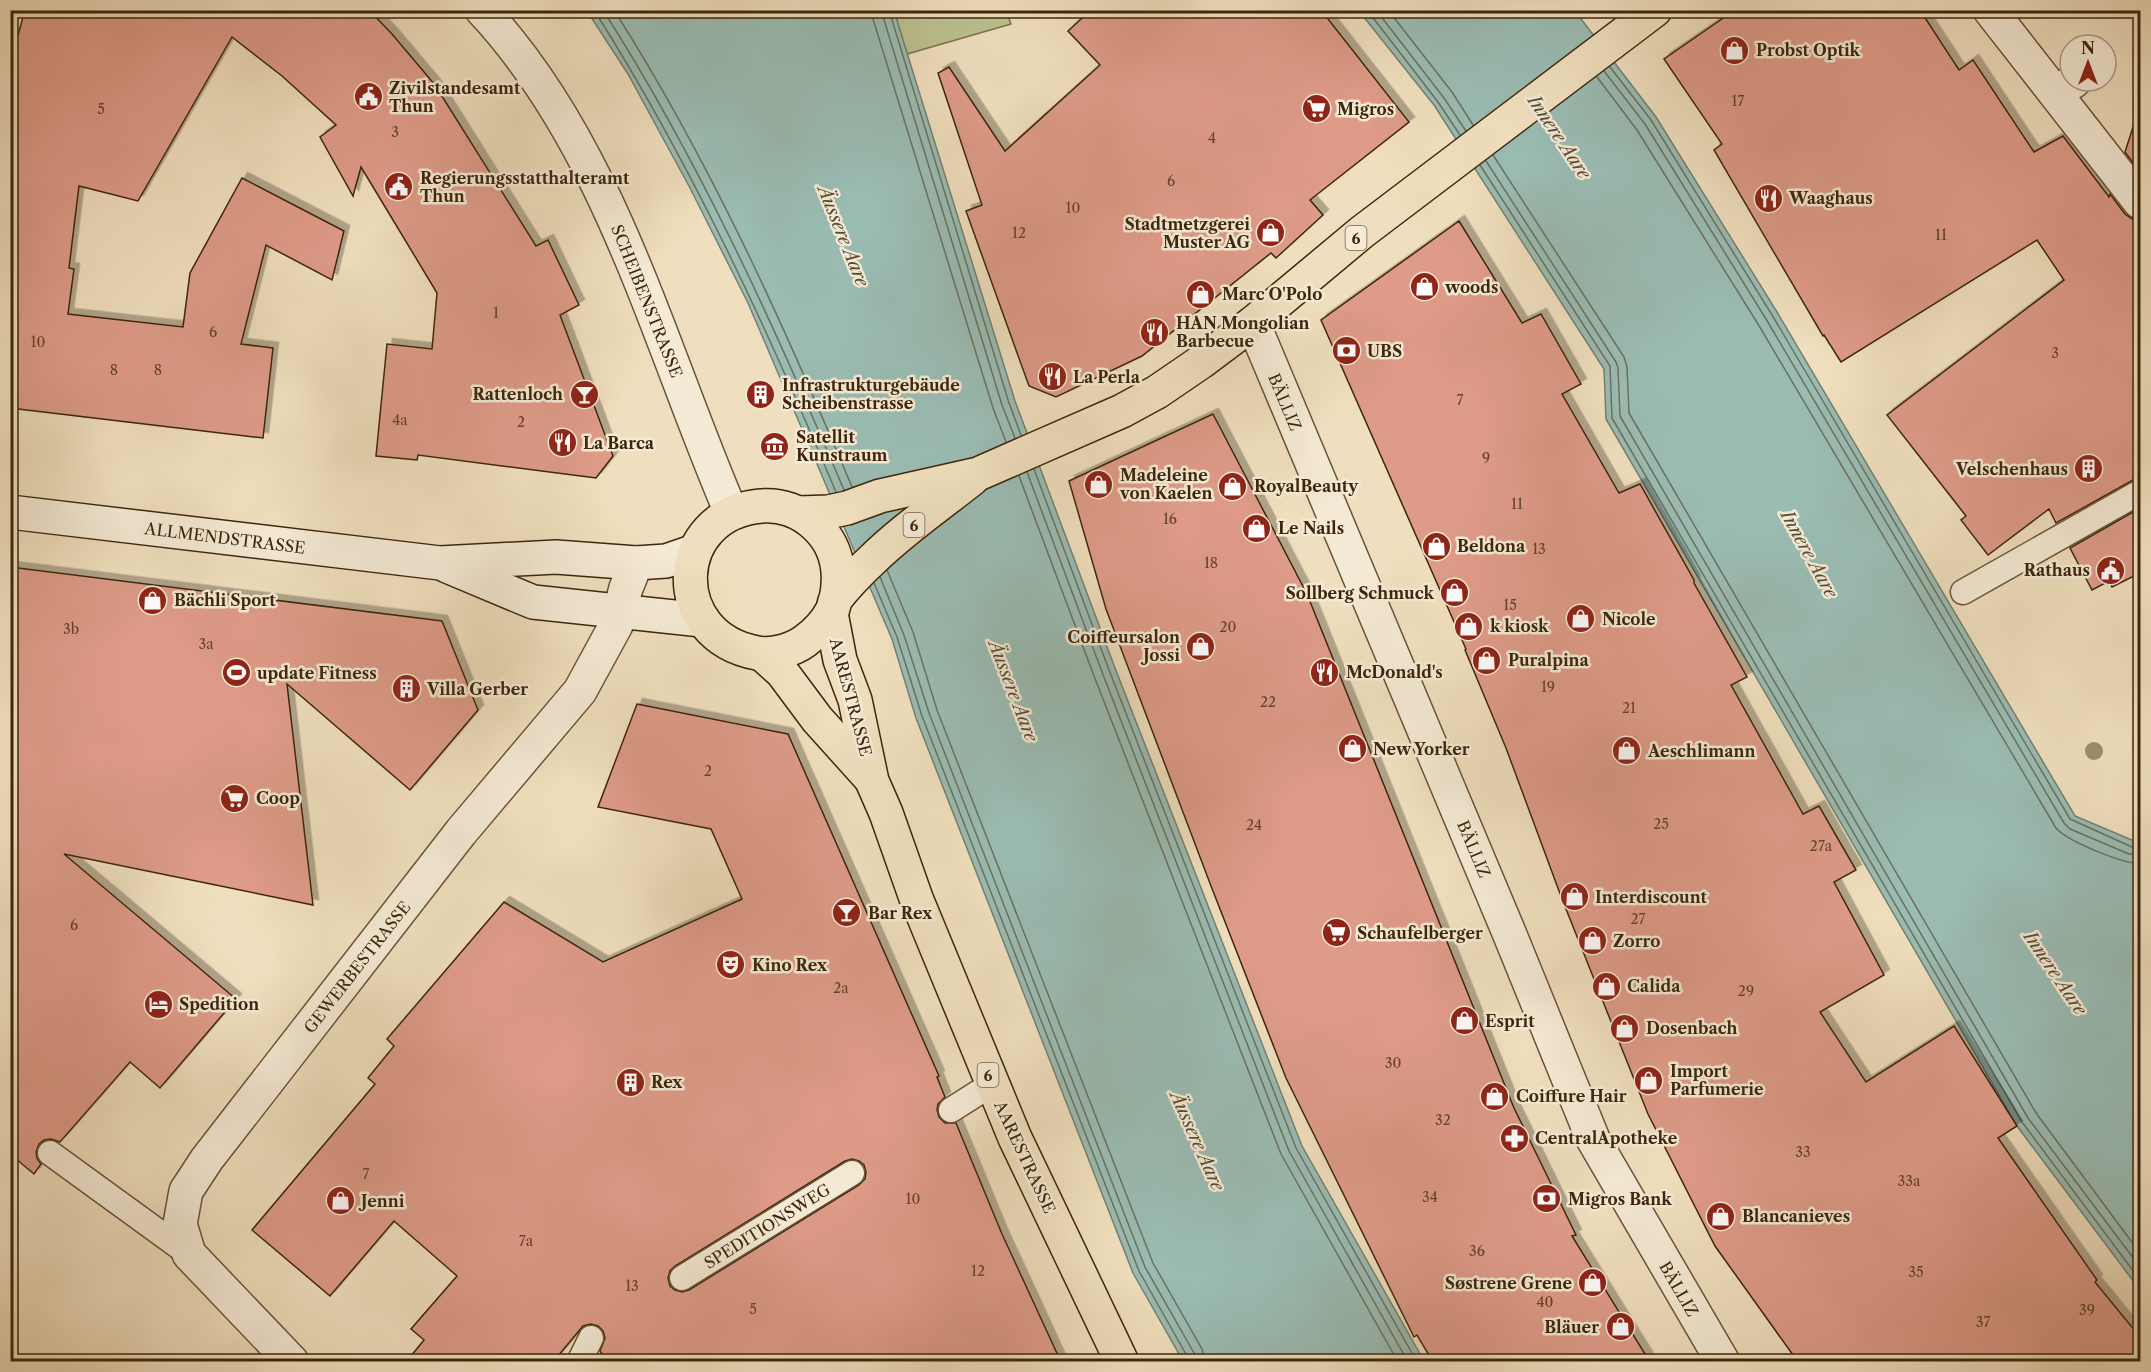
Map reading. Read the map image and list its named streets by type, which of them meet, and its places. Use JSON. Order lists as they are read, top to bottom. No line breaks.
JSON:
{"streets":{"main road":["6","AARESTRASSE"],"street":["SCHEIBENSTRASSE","BÄLLIZ","ALLMENDSTRASSE","GEWERBESTRASSE"],"lane":["SPEDITIONSWEG"]},"crossings":[["6","SCHEIBENSTRASSE"],["6","BÄLLIZ"],["6","ALLMENDSTRASSE"],["6","AARESTRASSE"],["SCHEIBENSTRASSE","ALLMENDSTRASSE"],["SCHEIBENSTRASSE","AARESTRASSE"],["ALLMENDSTRASSE","AARESTRASSE"],["ALLMENDSTRASSE","GEWERBESTRASSE"]],"water":["Innere Aare","Äussere Aare"],"places":{"shop":["Probst Optik","Stadtmetzgerei Muster AG","woods","Marc O'Polo","Madeleine von Kaelen","RoyalBeauty","Le Nails","Beldona","Sollberg Schmuck","Bächli Sport","Nicole","k kiosk","Coiffeursalon Jossi","Puralpina","New Yorker","Aeschlimann","Interdiscount","Zorro","Calida","Esprit","Dosenbach","Import Parfumerie","Coiffure Hair","Jenni","Blancanieves","Søstrene Grene","Bläuer"],"public building":["Zivilstandesamt Thun","Regierungsstatthalteramt Thun","Rathaus"],"supermarket":["Migros","Coop","Schaufelberger"],"restaurant":["Waaghaus","HAN Mongolian Barbecue","La Perla","La Barca","McDonald's"],"bank":["UBS","Migros Bank"],"bar":["Rattenloch","Bar Rex"],"building":["Infrastrukturgebäude Scheibenstrasse","Velschenhaus","Villa Gerber","Rex"],"museum":["Satellit Kunstraum"],"sports":["update Fitness"],"theatre":["Kino Rex"],"hotel":["Spedition"],"pharmacy":["CentralApotheke"]},"house_numbers":["17","5","3","4","6","10","12","11","1","6","10","3","8","8","7","4a","2","9","11","16","13","18","15","20","3b","3a","19","22","21","2","25","24","27a","27","6","2a","29","30","32","33","7","33a","34","10","7a","36","12","35","13","40","5","39","37"],"north":"top"}
